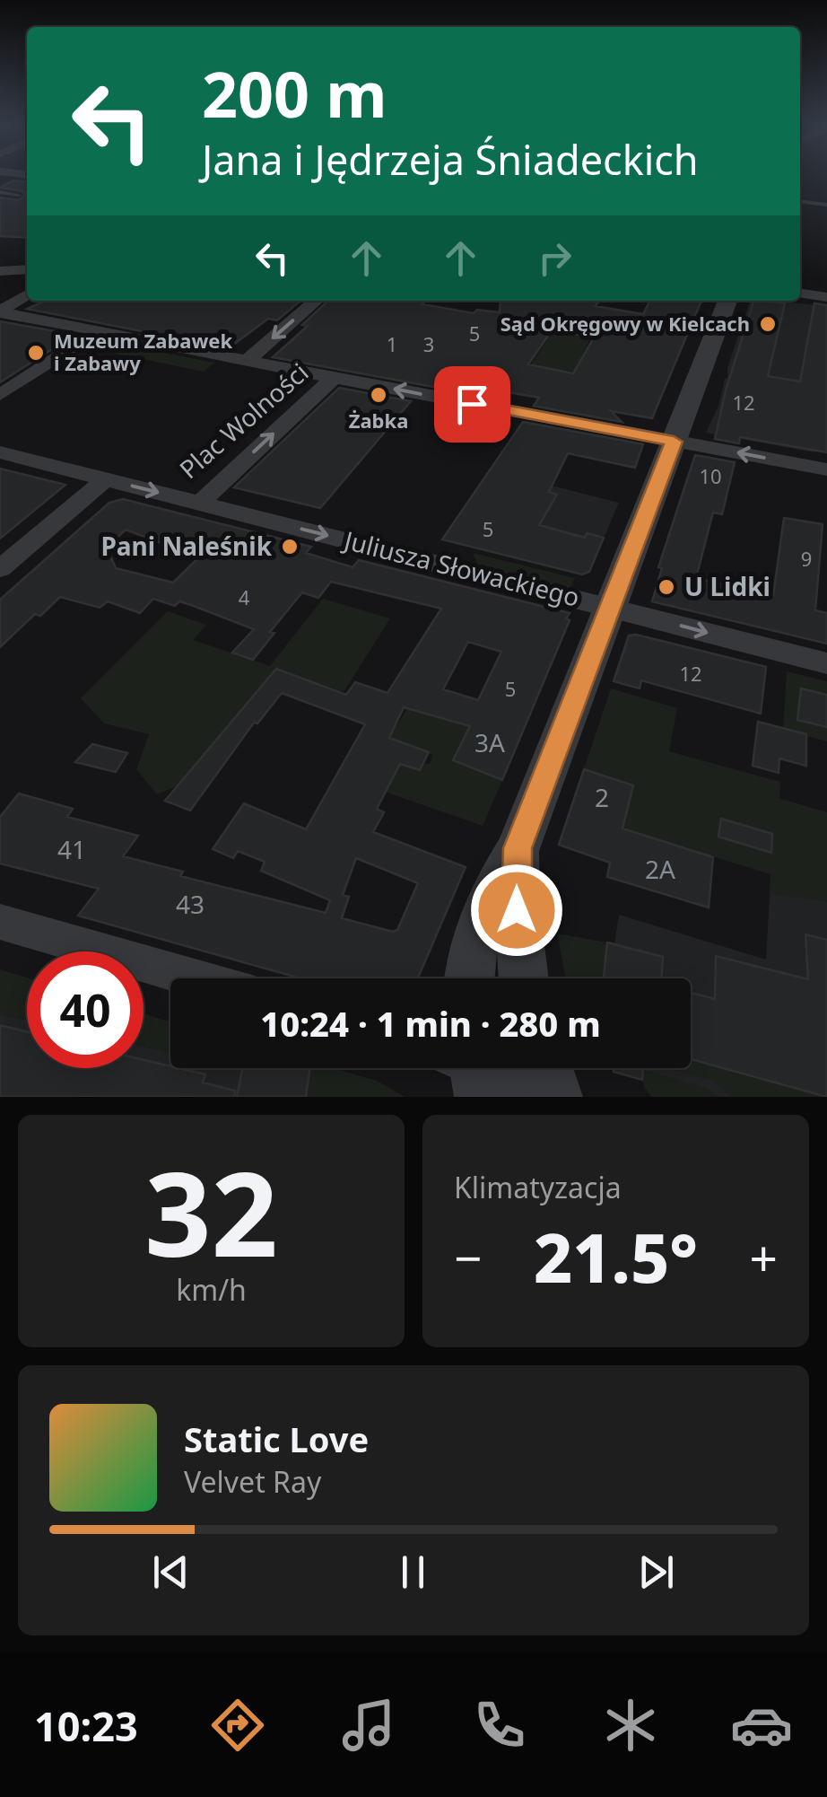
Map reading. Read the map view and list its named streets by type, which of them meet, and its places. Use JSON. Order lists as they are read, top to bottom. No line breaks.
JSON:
{"streets":{"street":["Plac Wolności","Juliusza Słowackiego"]},"crossings":[["Plac Wolności","Juliusza Słowackiego"]],"places":["Sąd Okręgowy w Kielcach","Muzeum Zabawek i Zabawy","Żabka","Pani Naleśnik","U Lidki"],"house_numbers":["5","1","3","12","10","5","9","4","12","5","3A","2","41","2A","43"],"page":{"turn":["200 m","Jana i Jędrzeja Śniadeckich"],"limit":"40","trip":"10:24 · 1 min · 280 m","tile":[["32","km/h"],"Klimatyzacja"],"heat":["−","21.5°","+"],"song":["Static Love","Velvet Ray"],"tabs":"10:23"}}
